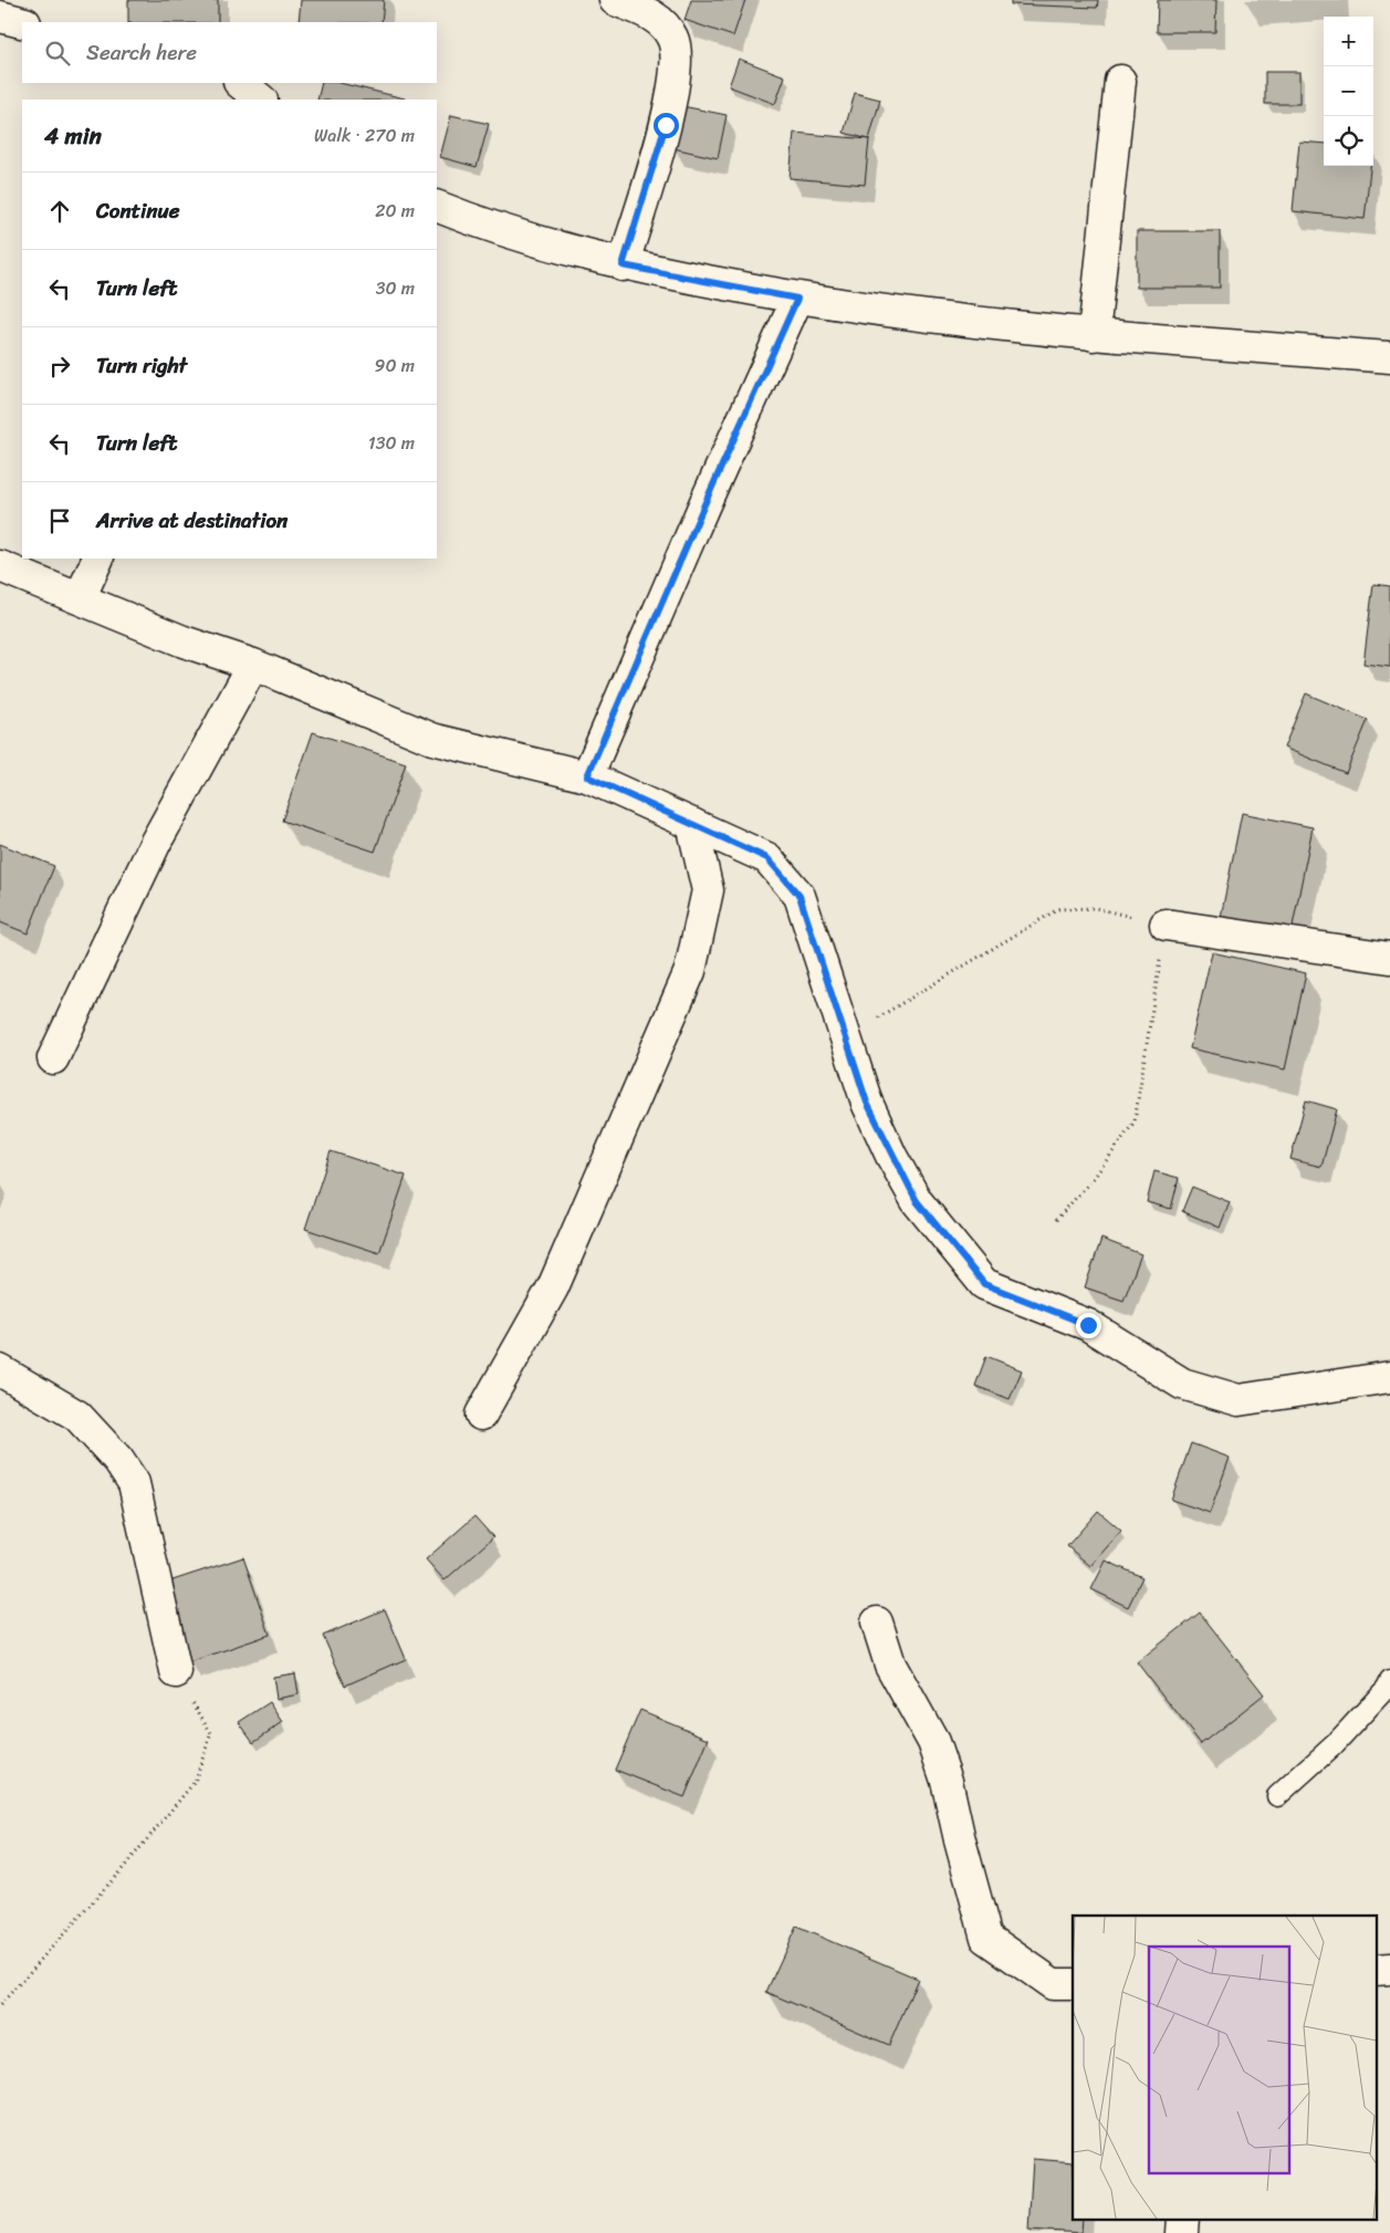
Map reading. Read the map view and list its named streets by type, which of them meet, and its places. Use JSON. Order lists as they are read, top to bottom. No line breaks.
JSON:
{"page":{"map_buttons":["+","−"],"search":"Search here","heading":["4 min","Walk · 270 m"],"list":[["Continue","20 m"],["Turn left","30 m"],["Turn right","90 m"],["Turn left","130 m"],"Arrive at destination"]}}
